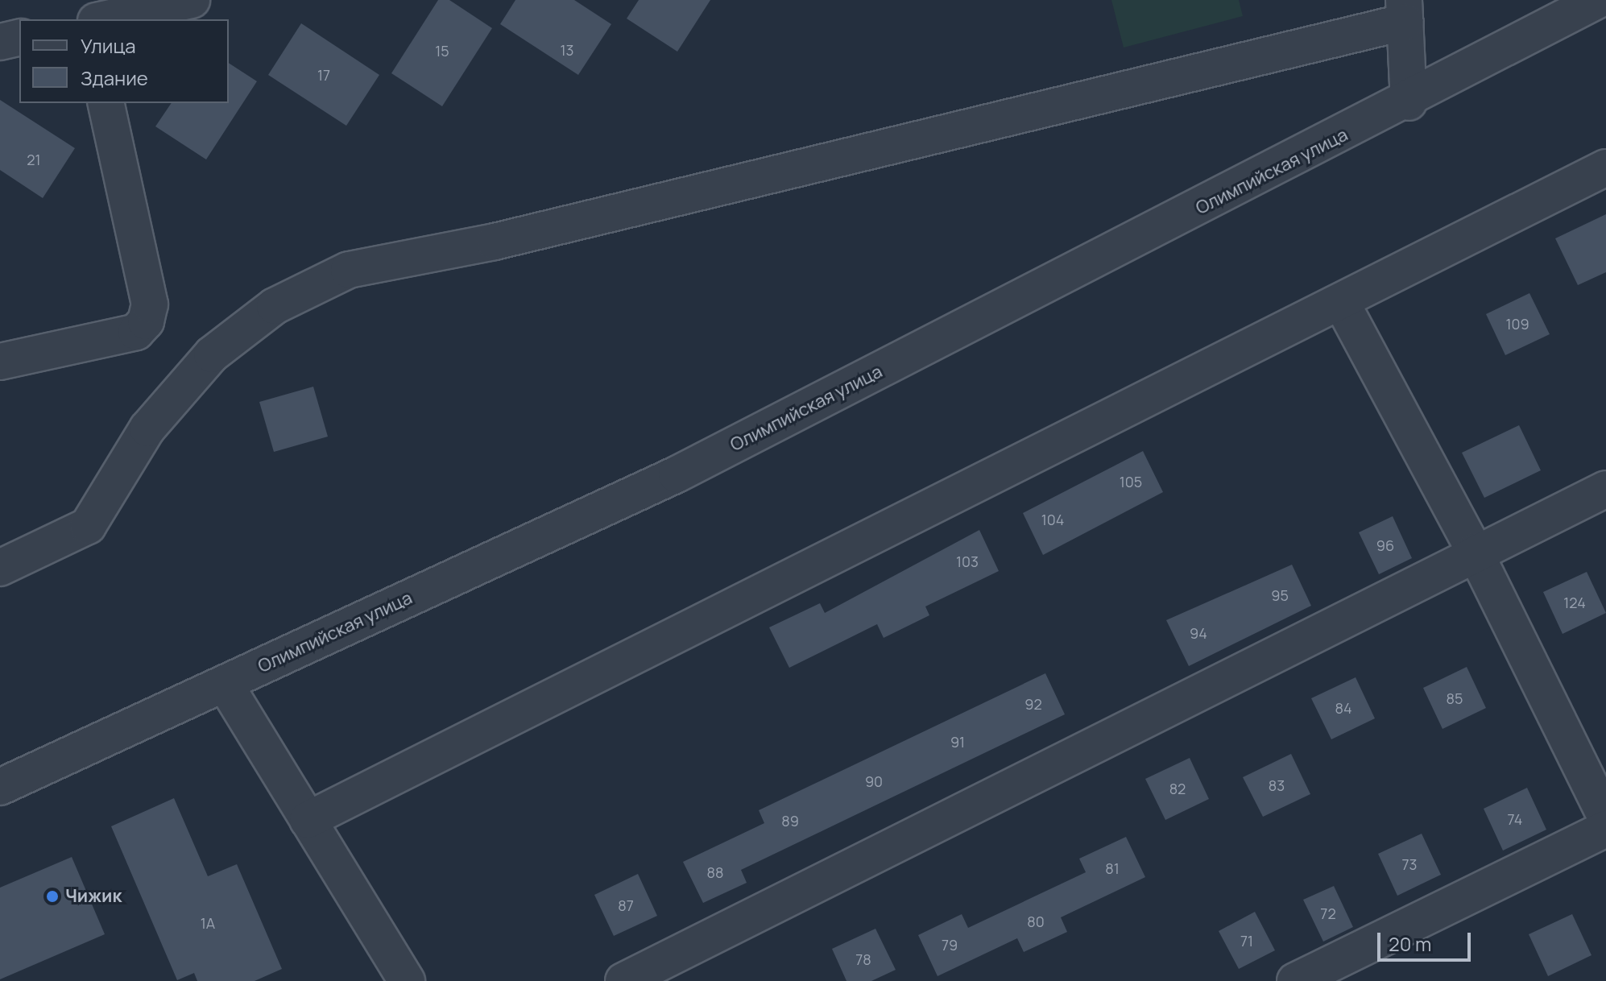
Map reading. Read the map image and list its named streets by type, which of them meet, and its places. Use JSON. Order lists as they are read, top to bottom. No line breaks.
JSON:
{"streets":{"street":["Олимпийская улица"]},"places":["Чижик"],"house_numbers":["13","15","17","21","109","105","104","96","103","95","124","94","85","92","84","91","90","83","82","74","89","73","81","88","87","72","80","1А","71","79","78"],"legend":["Улица","Здание"],"scale_bar":"20 m"}
